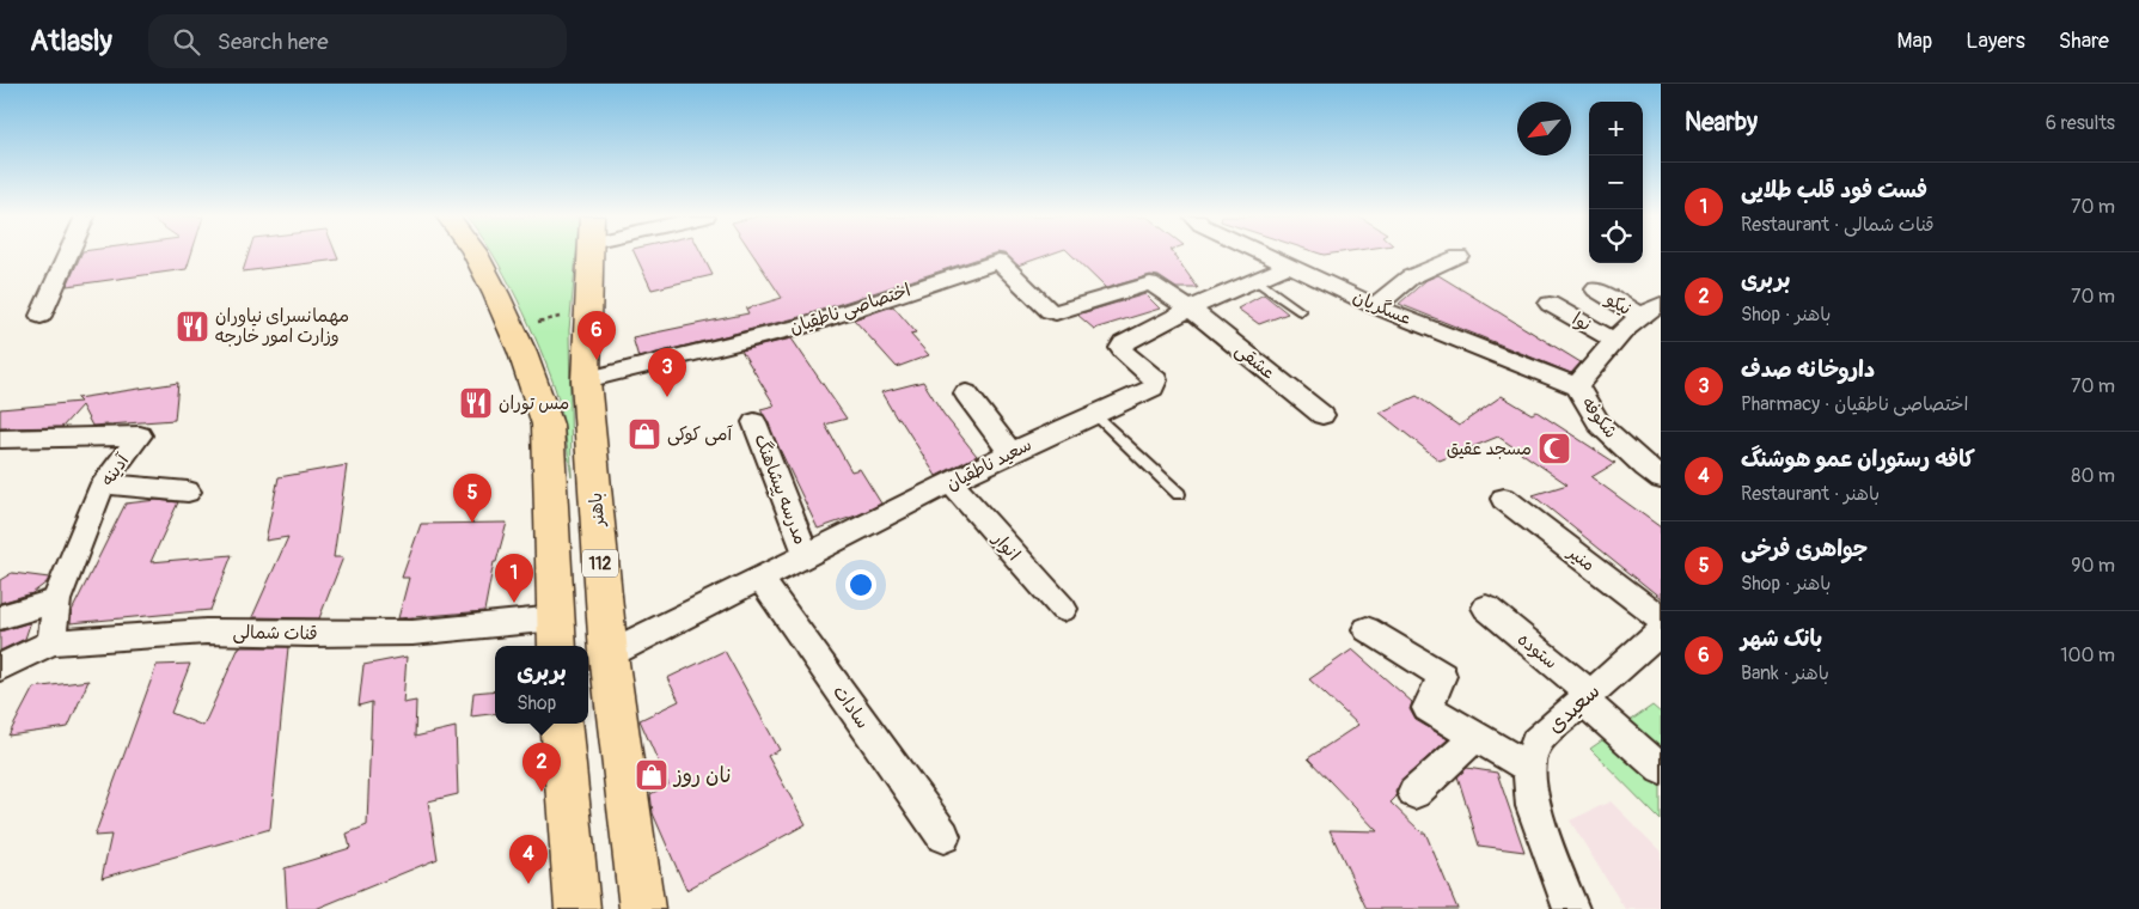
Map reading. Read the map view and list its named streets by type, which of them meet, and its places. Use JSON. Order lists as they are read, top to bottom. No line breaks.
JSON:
{"streets":{"main road":["باهنر","112"],"street":["نیکو","عسگریان","اختصاصی ناطقیان","نوا","عشقی","شکوفه","سعید ناطقیان","آدینه","مدرسه پیشاهنگ","انوار","منیر","قنات شمالى","ستوده","سادات","سعیدی"]},"crossings":[["نیکو","شکوفه"],["عسگریان","شکوفه"],["عسگریان","سعید ناطقیان"],["اختصاصی ناطقیان","عشقی"],["اختصاصی ناطقیان","سعید ناطقیان"],["اختصاصی ناطقیان","باهنر"],["نوا","شکوفه"],["عشقی","سعید ناطقیان"],["سعید ناطقیان","مدرسه پیشاهنگ"],["سعید ناطقیان","باهنر"],["سعید ناطقیان","انوار"],["سعید ناطقیان","سادات"],["آدینه","قنات شمالى"],["ستوده","سعیدی"]],"places":{"restaurant":["مهمانسرای نیاوران وزارت امور خارجه","مس توران"],"shop":["آمی کوکی","نان روز"],"mosque":["مسجد عقیق"]},"north":"bottom left","page":{"header":"Atlasly","search":"Search here","nav":["Map","Layers","Share"],"heading":["Nearby","6 results"],"map_buttons":["+","−"],"list":[{"mark":"1","name":"فست فود قلب طلایی","note":"Restaurant · قنات شمالى","value":"70 m"},{"mark":"2","name":"بربری","note":"Shop · باهنر","value":"70 m"},{"mark":"3","name":"داروخانه صدف","note":"Pharmacy · اختصاصی ناطقیان","value":"70 m"},{"mark":"4","name":"کافه رستوران عمو هوشنگ","note":"Restaurant · باهنر","value":"80 m"},{"mark":"5","name":"جواهری فرخی","note":"Shop · باهنر","value":"90 m"},{"mark":"6","name":"بانک شهر","note":"Bank · باهنر","value":"100 m"}],"pins":["6","3","5","1","2","4"],"popup":["بربری","Shop"]}}
